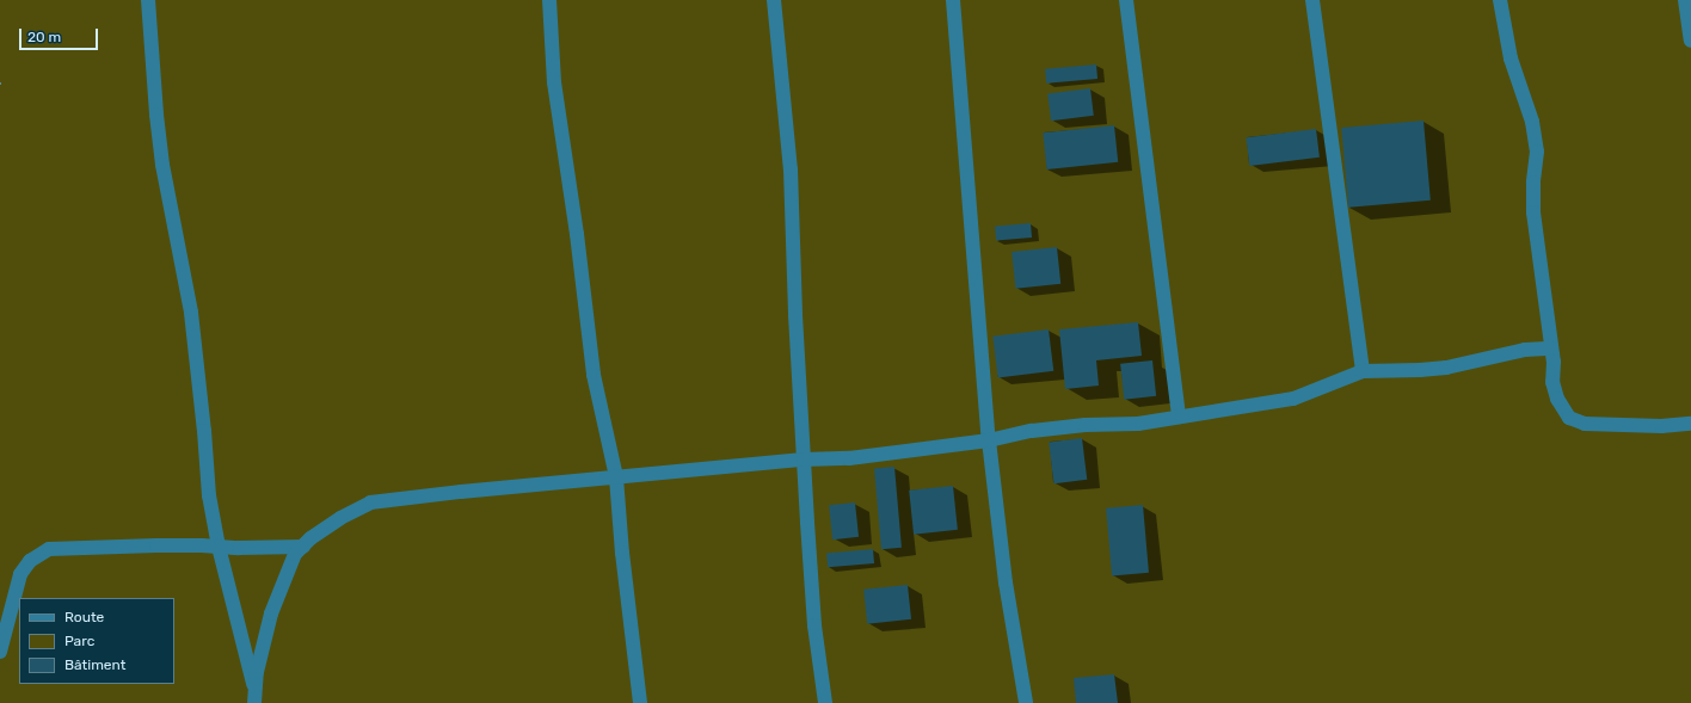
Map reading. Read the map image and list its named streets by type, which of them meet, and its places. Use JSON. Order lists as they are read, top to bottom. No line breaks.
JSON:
{"legend":["Route","Parc","Bâtiment"],"scale_bar":"20 m"}
